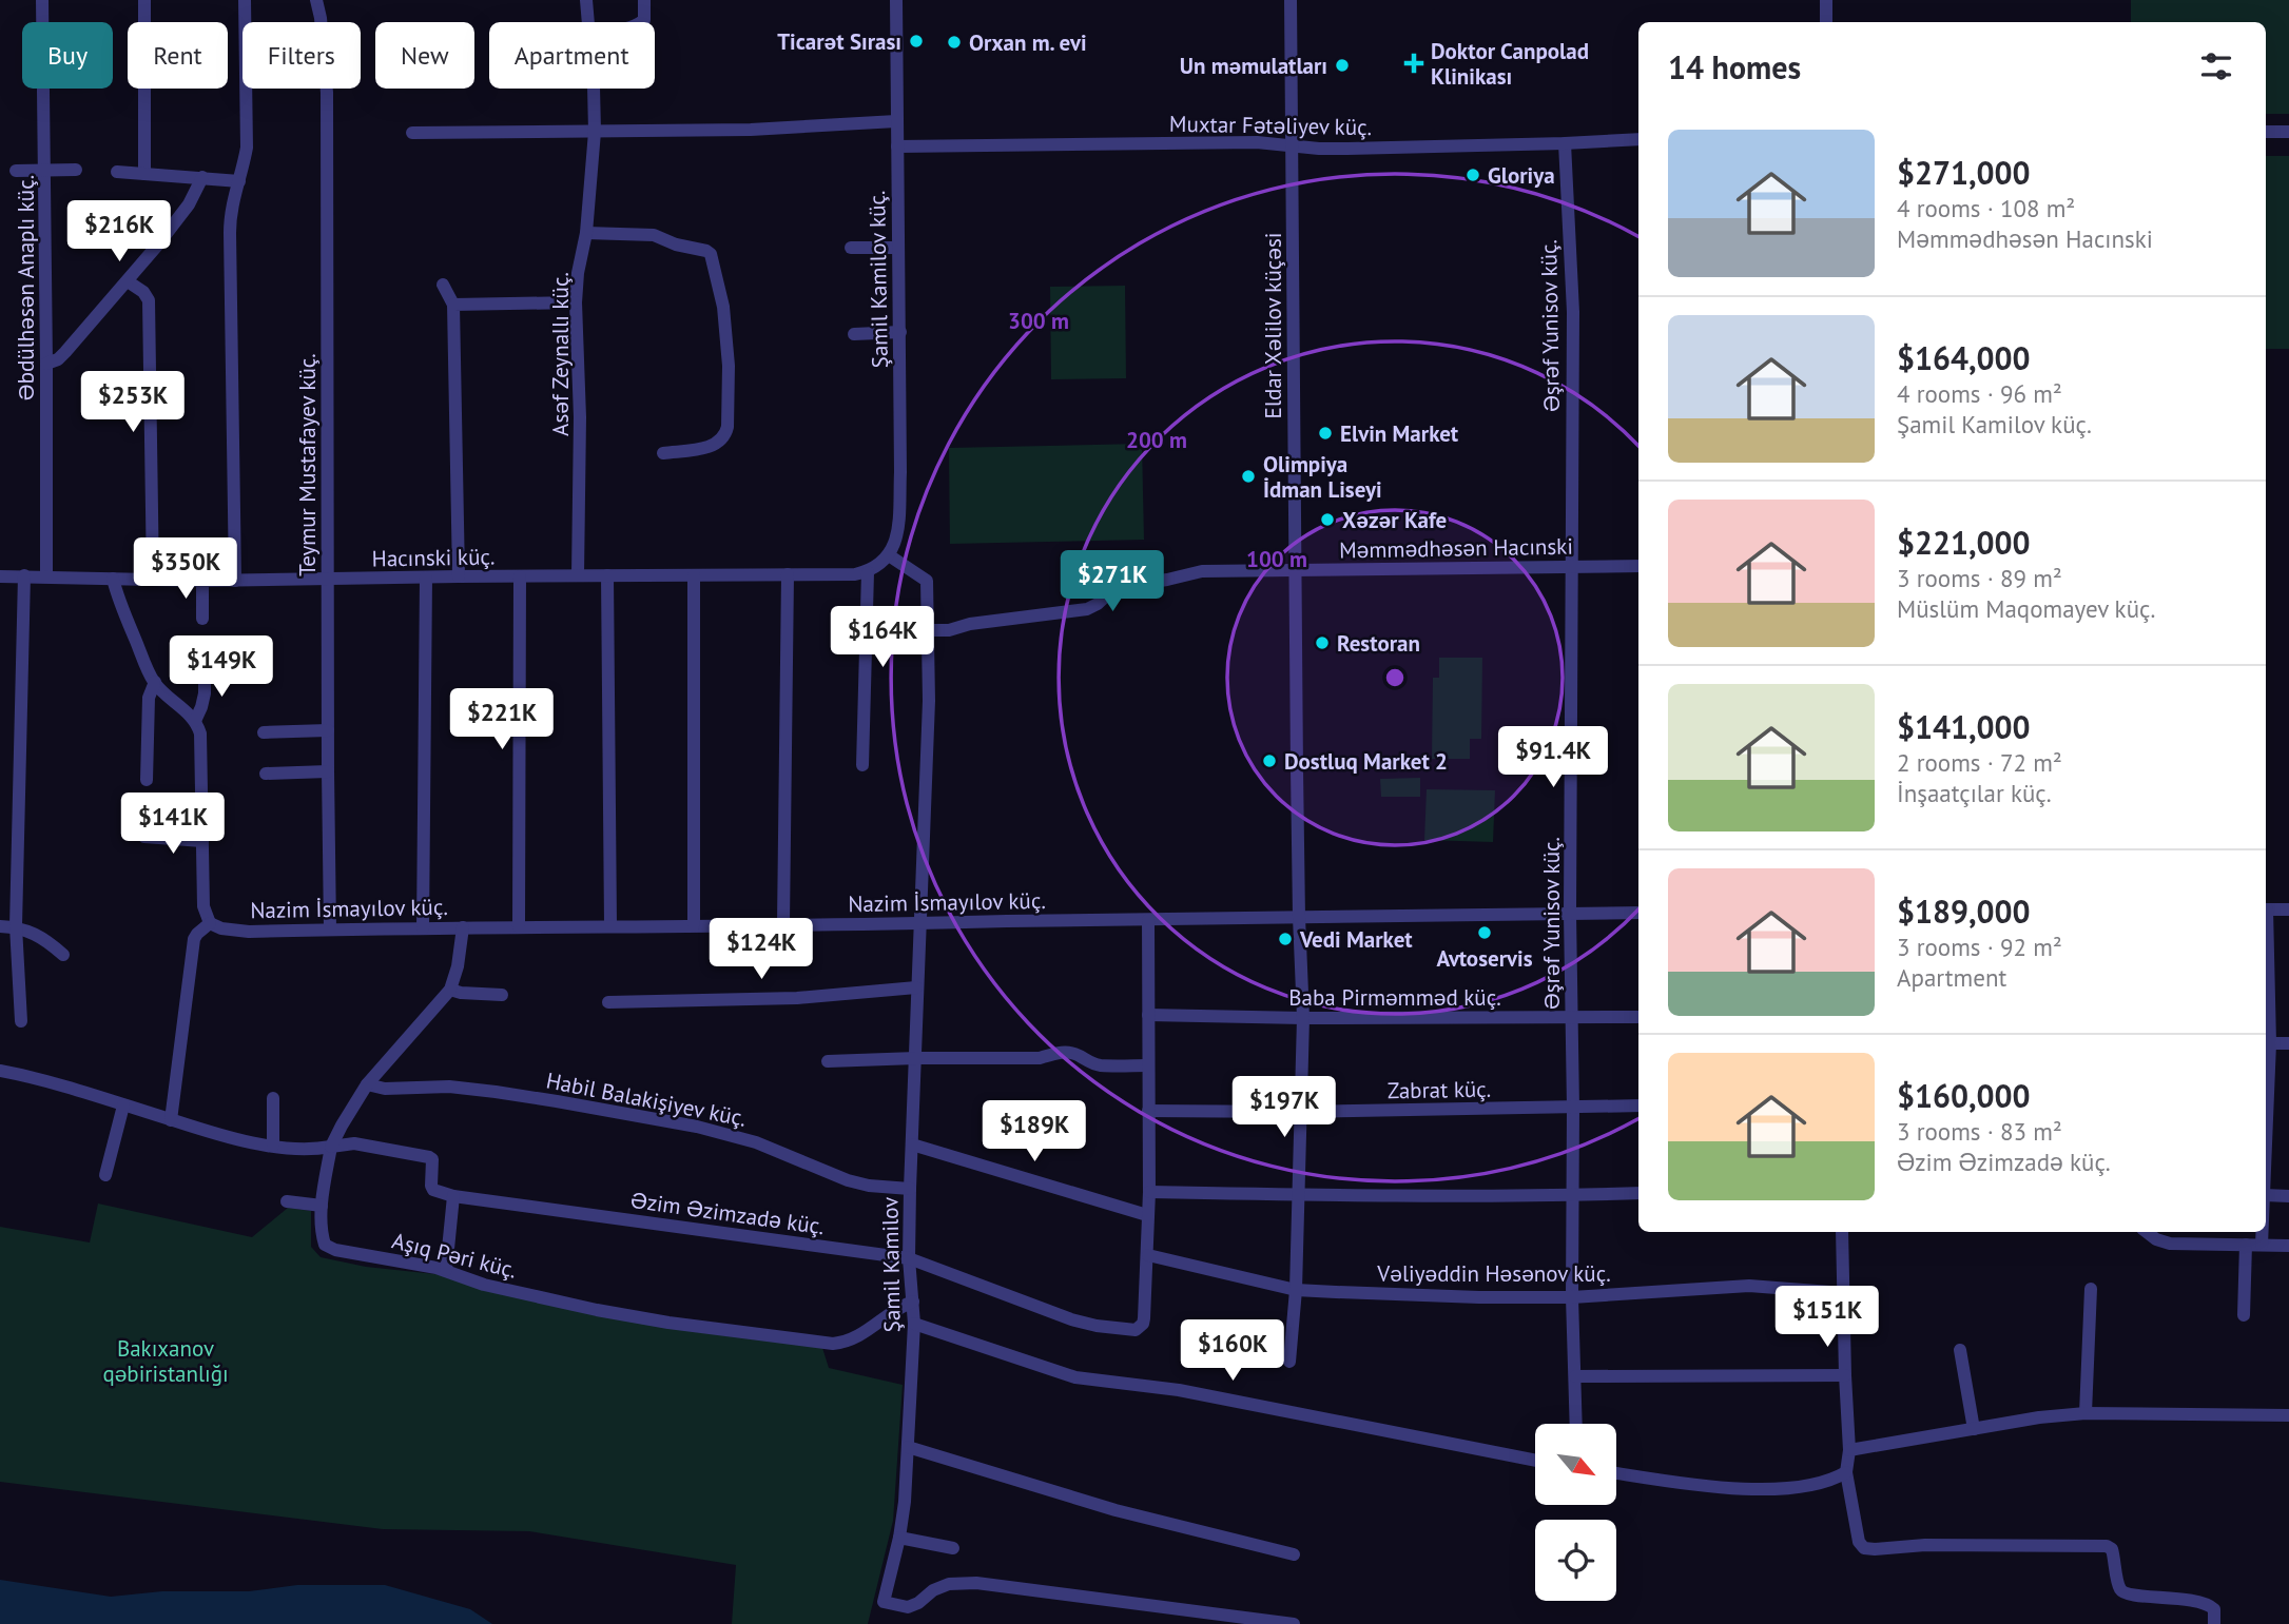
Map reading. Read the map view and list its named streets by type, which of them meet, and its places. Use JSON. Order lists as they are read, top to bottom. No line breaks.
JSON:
{"streets":{"street":["Muxtar Fətəliyev küç.","Şamil Kamilov küç.","Əbdülhəsən Anaplı küç.","Eldar Xəlilov küçəsi","Əşrəf Yunisov küç.","Asəf Zeynallı küç.","Teymur Mustafayev küç.","Məmmədhəsən Hacınski","Hacınski küç.","Nazim İsmayılov küç.","Baba Pirməmməd küç.","Zabrat küç.","Habil Balakişiyev küç.","Əzim Əzimzadə küç.","Aşıq Pəri küç.","Şamil Kamilov","Vəliyəddin Həsənov küç."]},"crossings":[["Muxtar Fətəliyev küç.","Şamil Kamilov küç."],["Muxtar Fətəliyev küç.","Eldar Xəlilov küçəsi"],["Muxtar Fətəliyev küç.","Əşrəf Yunisov küç."],["Əbdülhəsən Anaplı küç.","Hacınski küç."],["Eldar Xəlilov küçəsi","Məmmədhəsən Hacınski"],["Eldar Xəlilov küçəsi","Nazim İsmayılov küç."],["Eldar Xəlilov küçəsi","Baba Pirməmməd küç."],["Eldar Xəlilov küçəsi","Zabrat küç."],["Eldar Xəlilov küçəsi","Vəliyəddin Həsənov küç."],["Əşrəf Yunisov küç.","Məmmədhəsən Hacınski"],["Əşrəf Yunisov küç.","Nazim İsmayılov küç."],["Əşrəf Yunisov küç.","Baba Pirməmməd küç."],["Əşrəf Yunisov küç.","Zabrat küç."],["Əşrəf Yunisov küç.","Vəliyəddin Həsənov küç."],["Asəf Zeynallı küç.","Hacınski küç."],["Teymur Mustafayev küç.","Hacınski küç."],["Teymur Mustafayev küç.","Nazim İsmayılov küç."],["Nazim İsmayılov küç.","Şamil Kamilov"],["Habil Balakişiyev küç.","Şamil Kamilov"],["Əzim Əzimzadə küç.","Şamil Kamilov"],["Əzim Əzimzadə küç.","Vəliyəddin Həsənov küç."],["Aşıq Pəri küç.","Şamil Kamilov"]],"parks":["Bakıxanov qəbiristanlığı"],"places":{"other":["Ticarət Sırası","Orxan m. evi","Un məmulatları","Gloriya","Elvin Market","Olimpiya İdman Liseyi","Xəzər Kafe","Restoran","Dostluq Market 2","Avtoservis","Vedi Market"],"health":["Doktor Canpolad Klinikası"]},"north":"bottom right","page":{"chip":["Buy","Rent","Filters","New","Apartment"],"heading":"14 homes","list":[{"name":"$271,000","note":"4 rooms · 108 m² · Məmmədhəsən Hacınski"},{"name":"$164,000","note":"4 rooms · 96 m² · Şamil Kamilov küç."},{"name":"$221,000","note":"3 rooms · 89 m² · Müslüm Maqomayev küç."},{"name":"$141,000","note":"2 rooms · 72 m² · İnşaatçılar küç."},{"name":"$189,000","note":"3 rooms · 92 m² · Apartment"},{"name":"$160,000","note":"3 rooms · 83 m² · Əzim Əzimzadə küç."}],"price":["$216K","$253K","$350K","$271K","$164K","$149K","$221K","$91.4K","$141K","$124K","$197K","$189K","$151K","$160K"]},"rings":["300 m","200 m","100 m"]}
